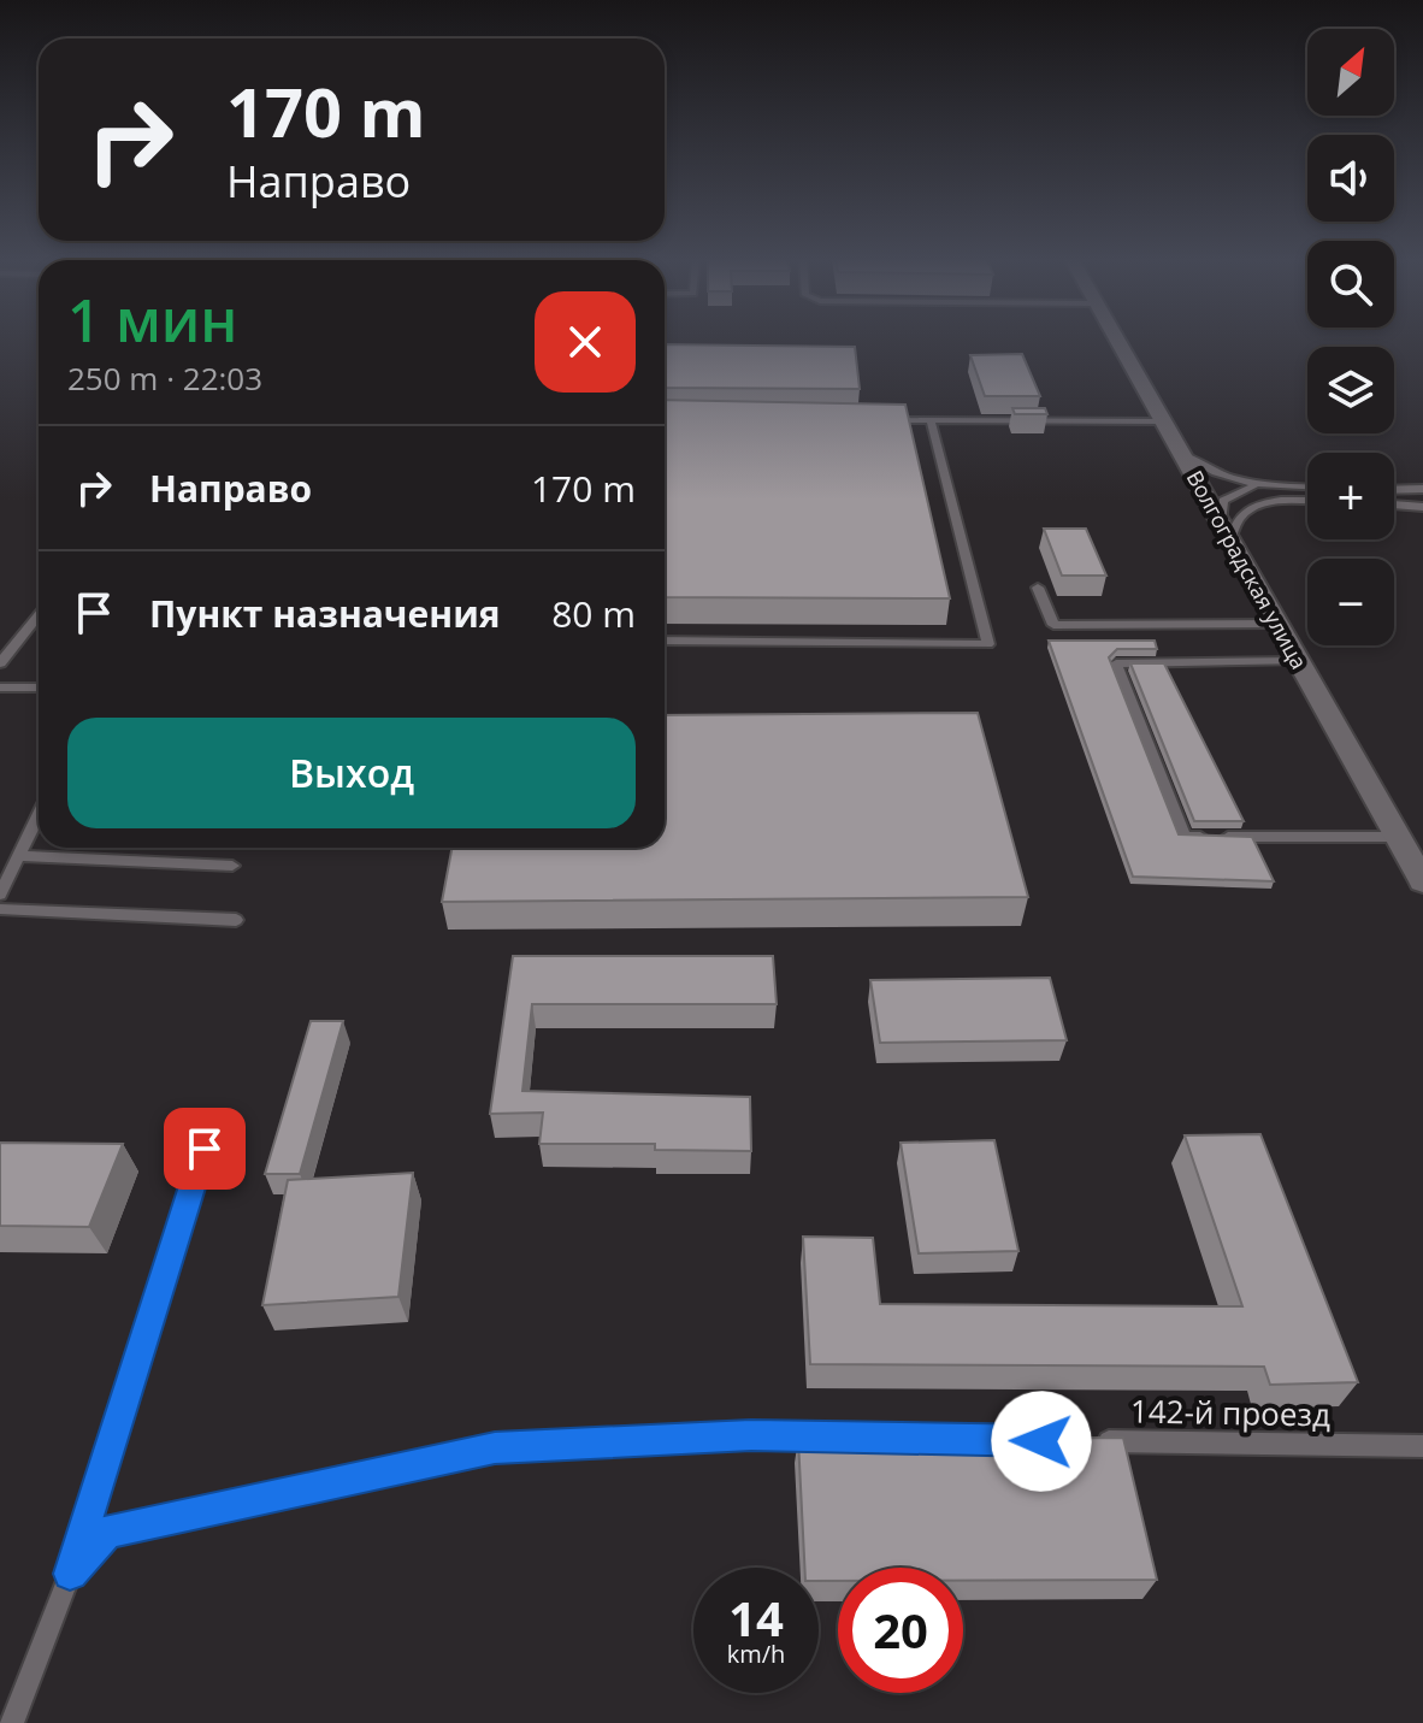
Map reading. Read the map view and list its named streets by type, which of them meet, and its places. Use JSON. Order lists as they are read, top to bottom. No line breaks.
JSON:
{"streets":{"main road":["Волгоградская улица"],"lane":["142-й проезд"]},"north":"top right","page":{"map_buttons":["+","−"],"turn":["170 m","Направо"],"heading":["1 мин","250 m · 22:03"],"list":[{"name":"Направо","value":"170 m"},{"name":"Пункт назначения","value":"80 m"}],"buttons":"Выход","speed":"14 km/h","limit":"20"}}
